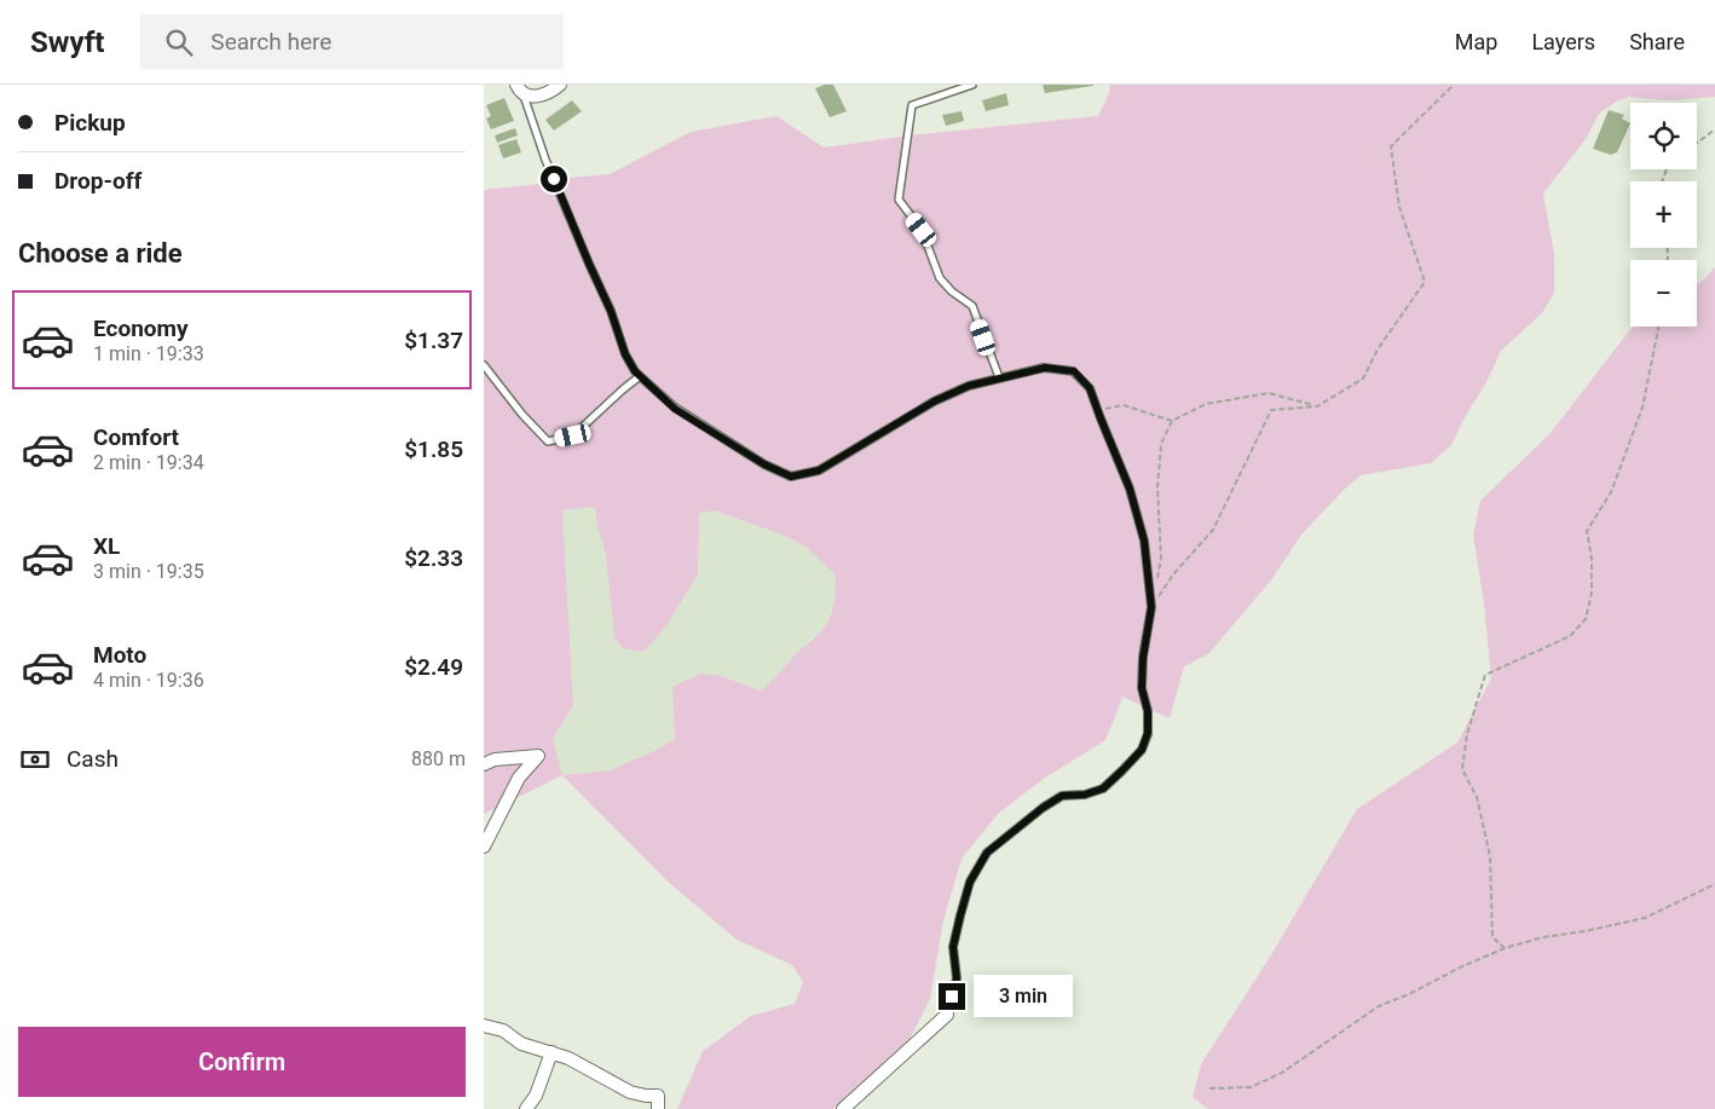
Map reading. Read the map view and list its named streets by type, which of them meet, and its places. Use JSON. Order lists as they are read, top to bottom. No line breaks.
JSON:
{"page":{"header":"Swyft","search":"Search here","nav":["Map","Layers","Share"],"banner":["Pickup","Drop-off"],"map_buttons":["+","−"],"heading":"Choose a ride","list":[{"name":"Economy","note":"1 min · 19:33","value":"$1.37"},{"name":"Comfort","note":"2 min · 19:34","value":"$1.85"},{"name":"XL","note":"3 min · 19:35","value":"$2.33"},{"name":"Moto","note":"4 min · 19:36","value":"$2.49"}],"pay":["Cash","880 m"],"bubble":"3 min","buttons":"Confirm"}}
